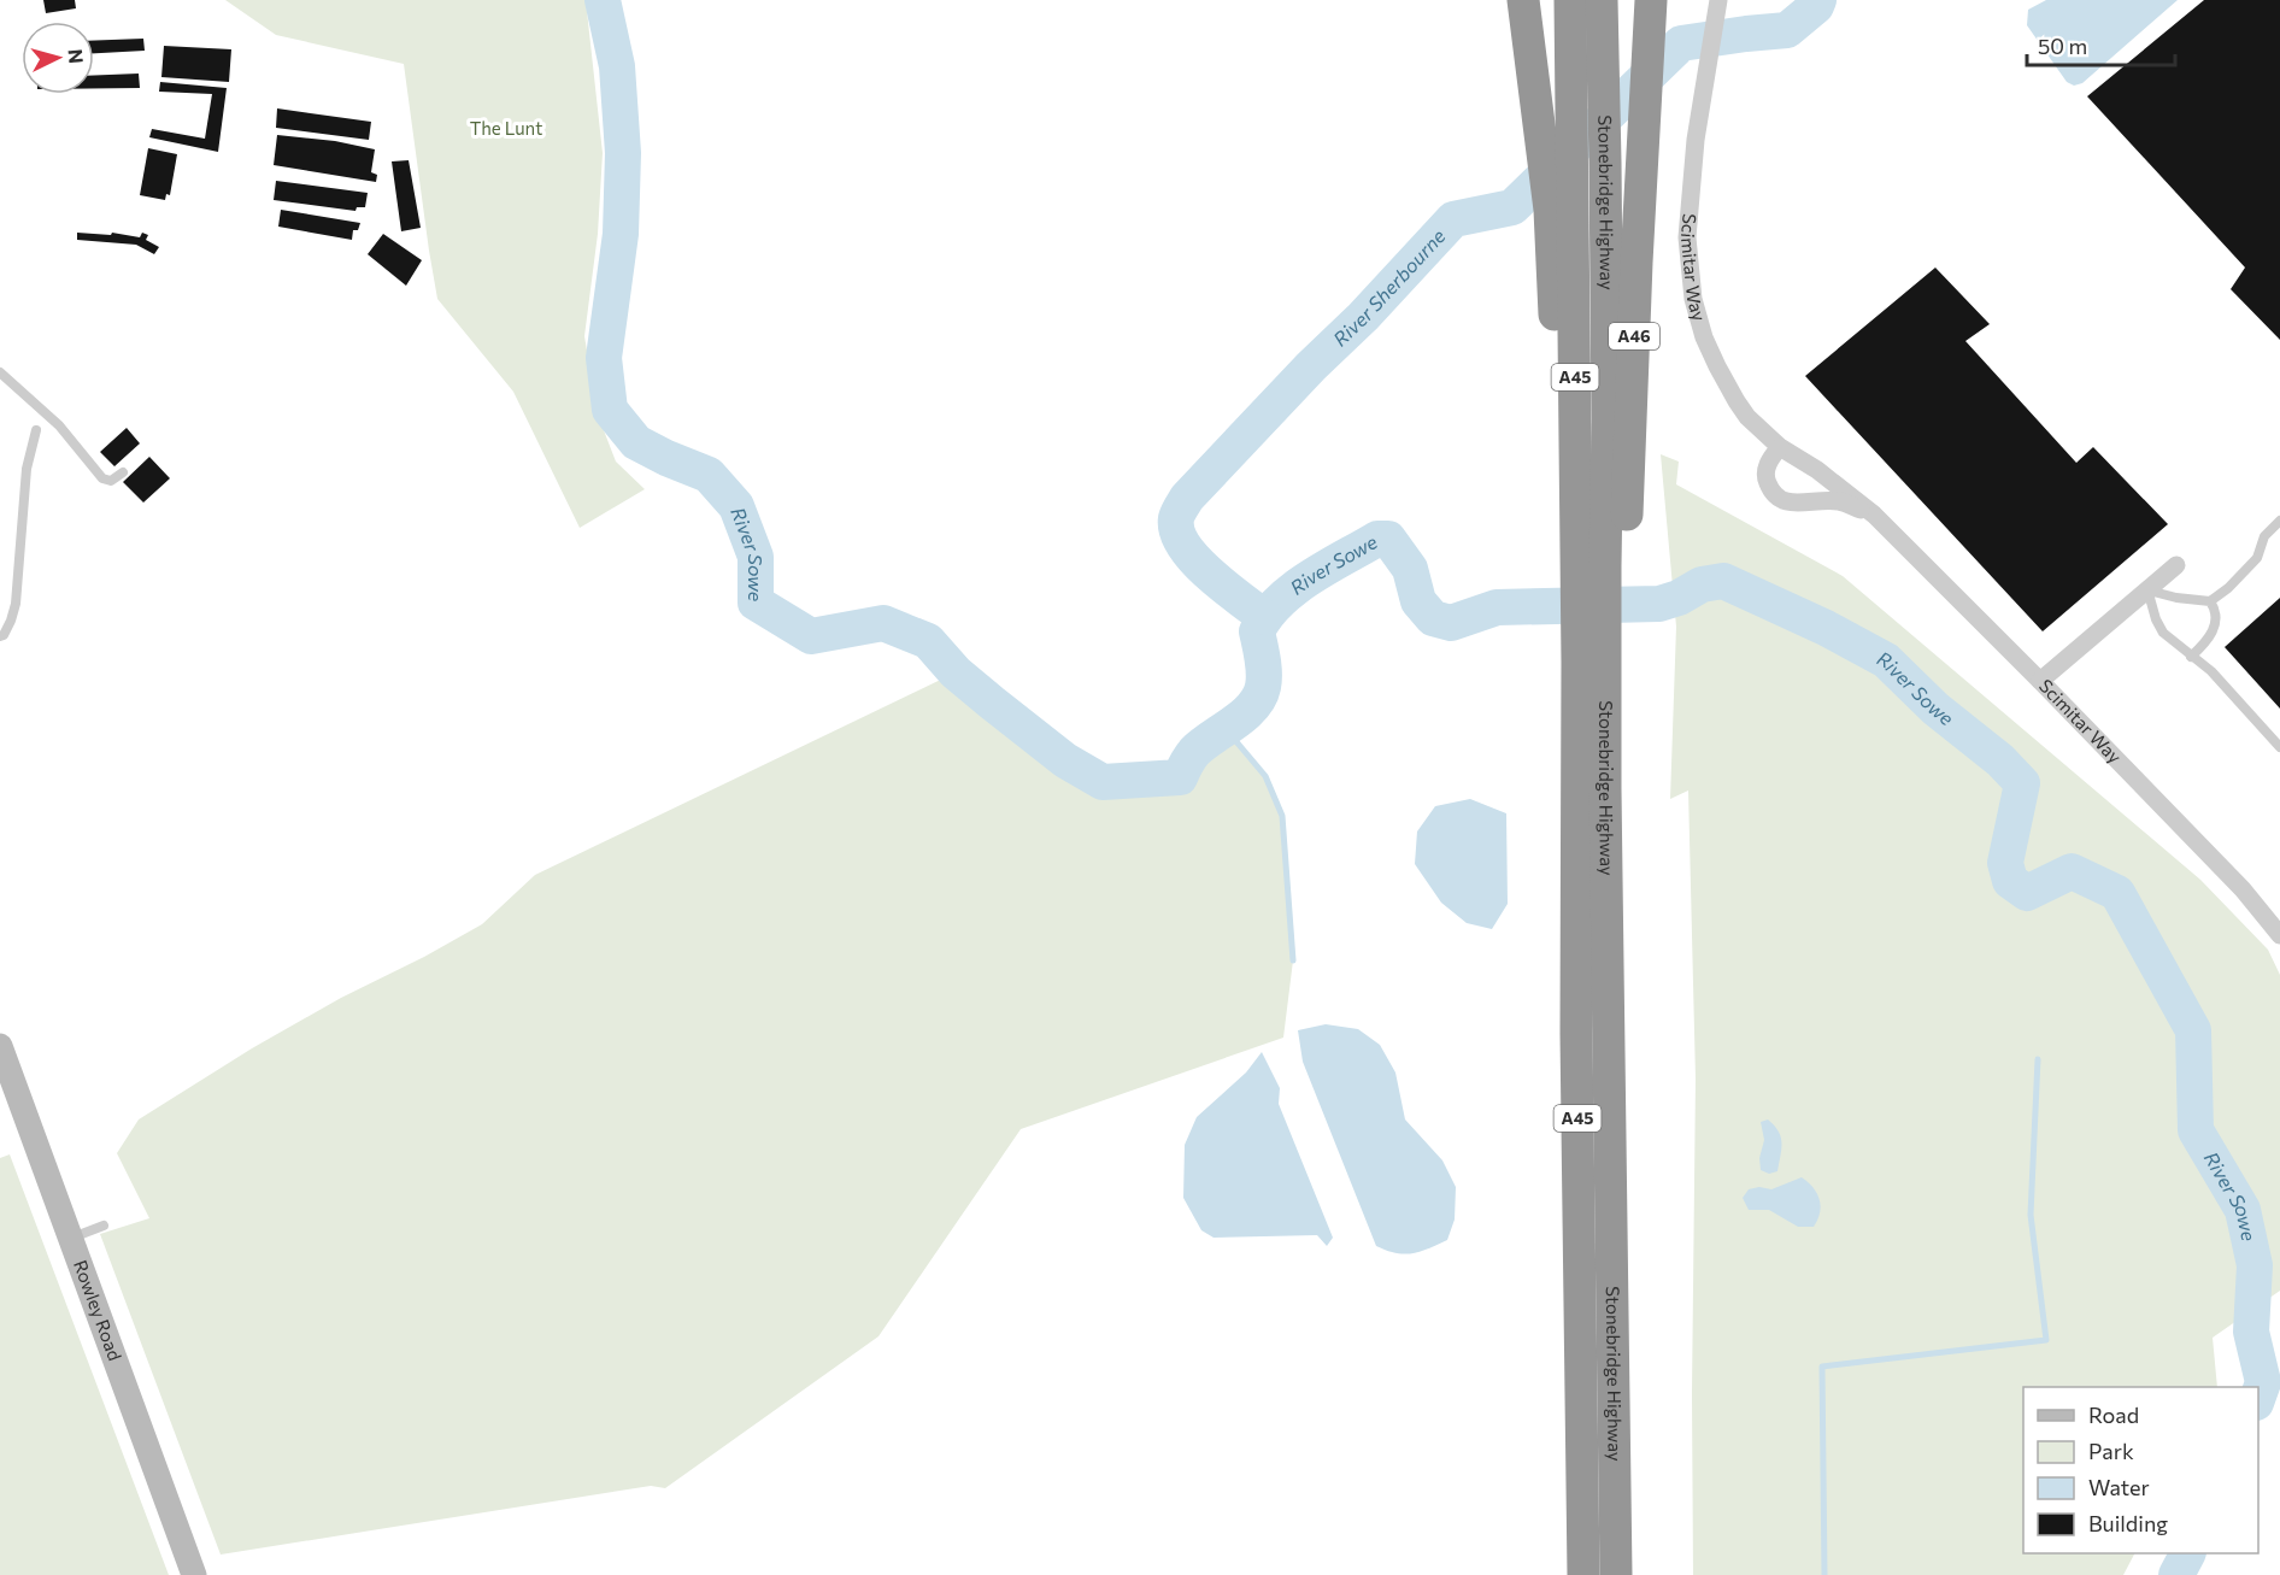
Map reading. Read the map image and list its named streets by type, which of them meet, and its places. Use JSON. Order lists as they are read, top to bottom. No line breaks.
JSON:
{"streets":{"highway":["Stonebridge Highway","A46","A45"],"street":["Scimitar Way","Rowley Road"]},"crossings":[["Stonebridge Highway","A46"]],"water":["River Sherbourne","River Sowe"],"parks":["The Lunt"],"legend":["Road","Park","Water","Building"],"scale_bar":"50 m","north":"right"}
